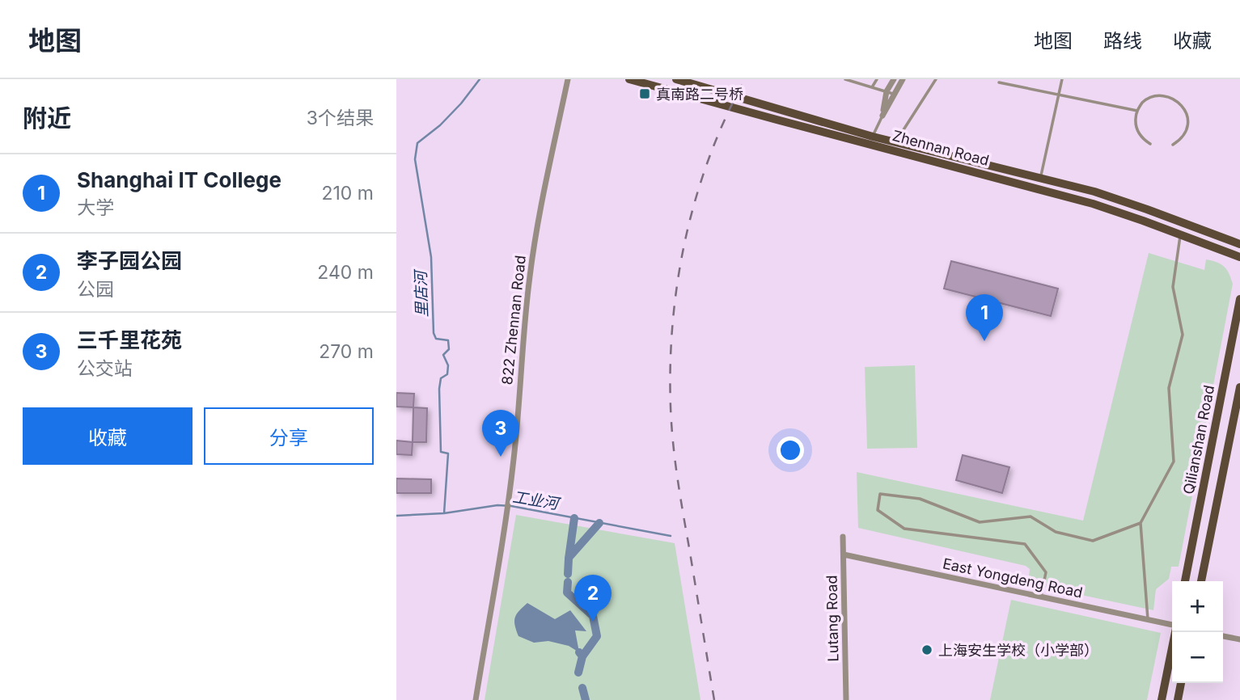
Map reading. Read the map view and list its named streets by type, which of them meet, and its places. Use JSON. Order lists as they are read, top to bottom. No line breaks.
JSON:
{"streets":{"main road":["Zhennan Road","Qilianshan Road"],"street":["822 Zhennan Road","East Yongdeng Road","Lutang Road"]},"crossings":[["East Yongdeng Road","Lutang Road"]],"water":["里店河","工业河"],"places":{"transit":["真南路二号桥"],"other":["上海安生学校（小学部）"]},"page":{"header":"地图","nav":["地图","路线","收藏"],"heading":["附近","3个结果"],"list":[{"mark":"1","name":"Shanghai IT College","note":"大学","value":"210 m"},{"mark":"2","name":"李子园公园","note":"公园","value":"240 m"},{"mark":"3","name":"三千里花苑","note":"公交站","value":"270 m"}],"pins":["1","3","2"],"buttons":["收藏","分享"],"map_buttons":["+","−"]}}
